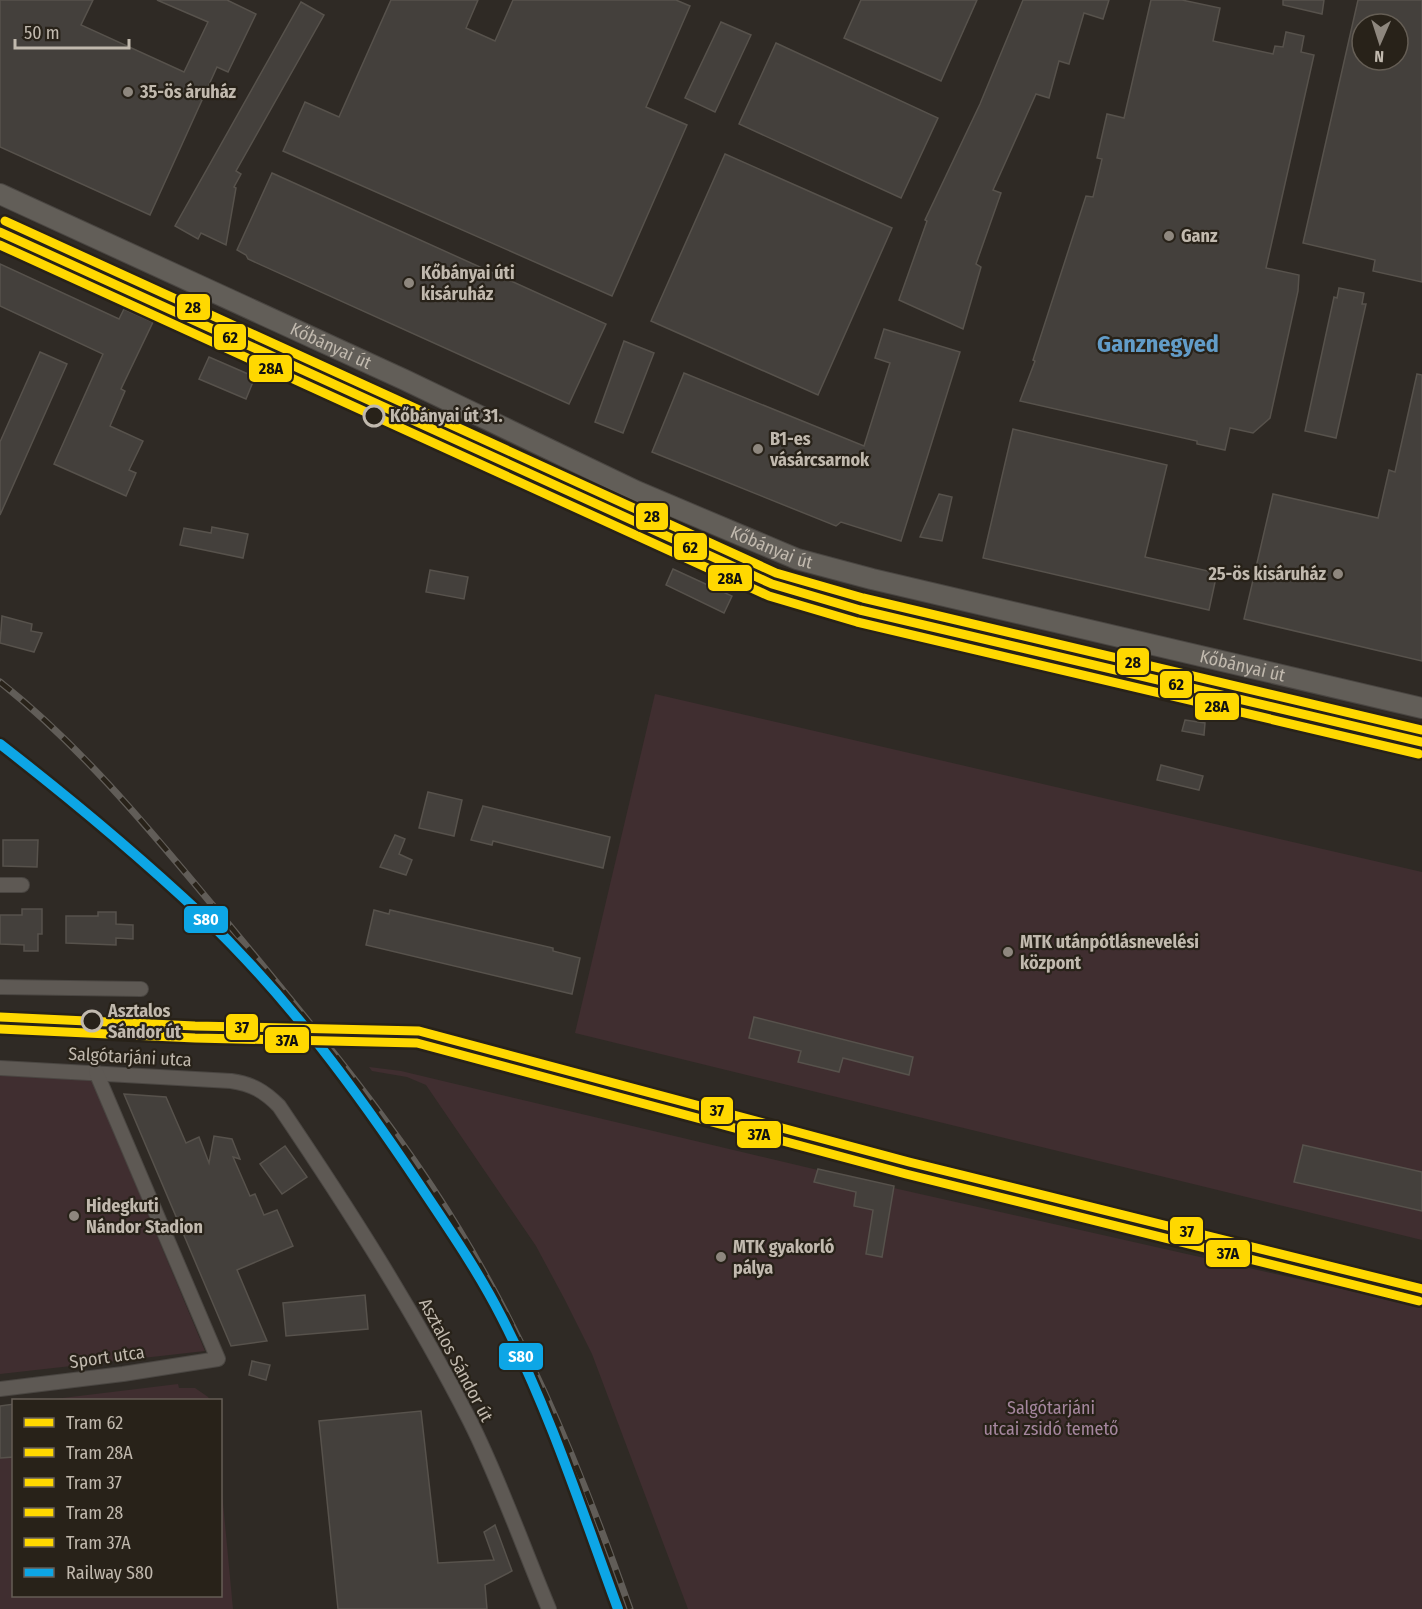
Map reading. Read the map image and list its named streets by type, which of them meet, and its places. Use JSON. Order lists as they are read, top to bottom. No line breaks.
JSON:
{"streets":{"main road":["Kőbányai út"],"street":["Salgótarjáni utca","Sport utca","Asztalos Sándor út"]},"crossings":[["Salgótarjáni utca","Sport utca"],["Salgótarjáni utca","Asztalos Sándor út"]],"districts":["Ganznegyed"],"parks":["Salgótarjáni utcai zsidó temető"],"places":["35-ös áruház","Ganz","Kőbányai úti kisáruház","Kőbányai út 31.","B1-es vásárcsarnok","25-ös kisáruház","MTK utánpótlásnevelési központ","Asztalos Sándor út","Hidegkuti Nándor Stadion","MTK gyakorló pálya"],"lines":["tram line 28","tram line 62","tram line 28A","rail line S80","tram line 37","tram line 37A"],"legend":["Tram 62","Tram 28A","Tram 37","Tram 28","Tram 37A","Railway S80"],"scale_bar":"50 m","north":"bottom"}
